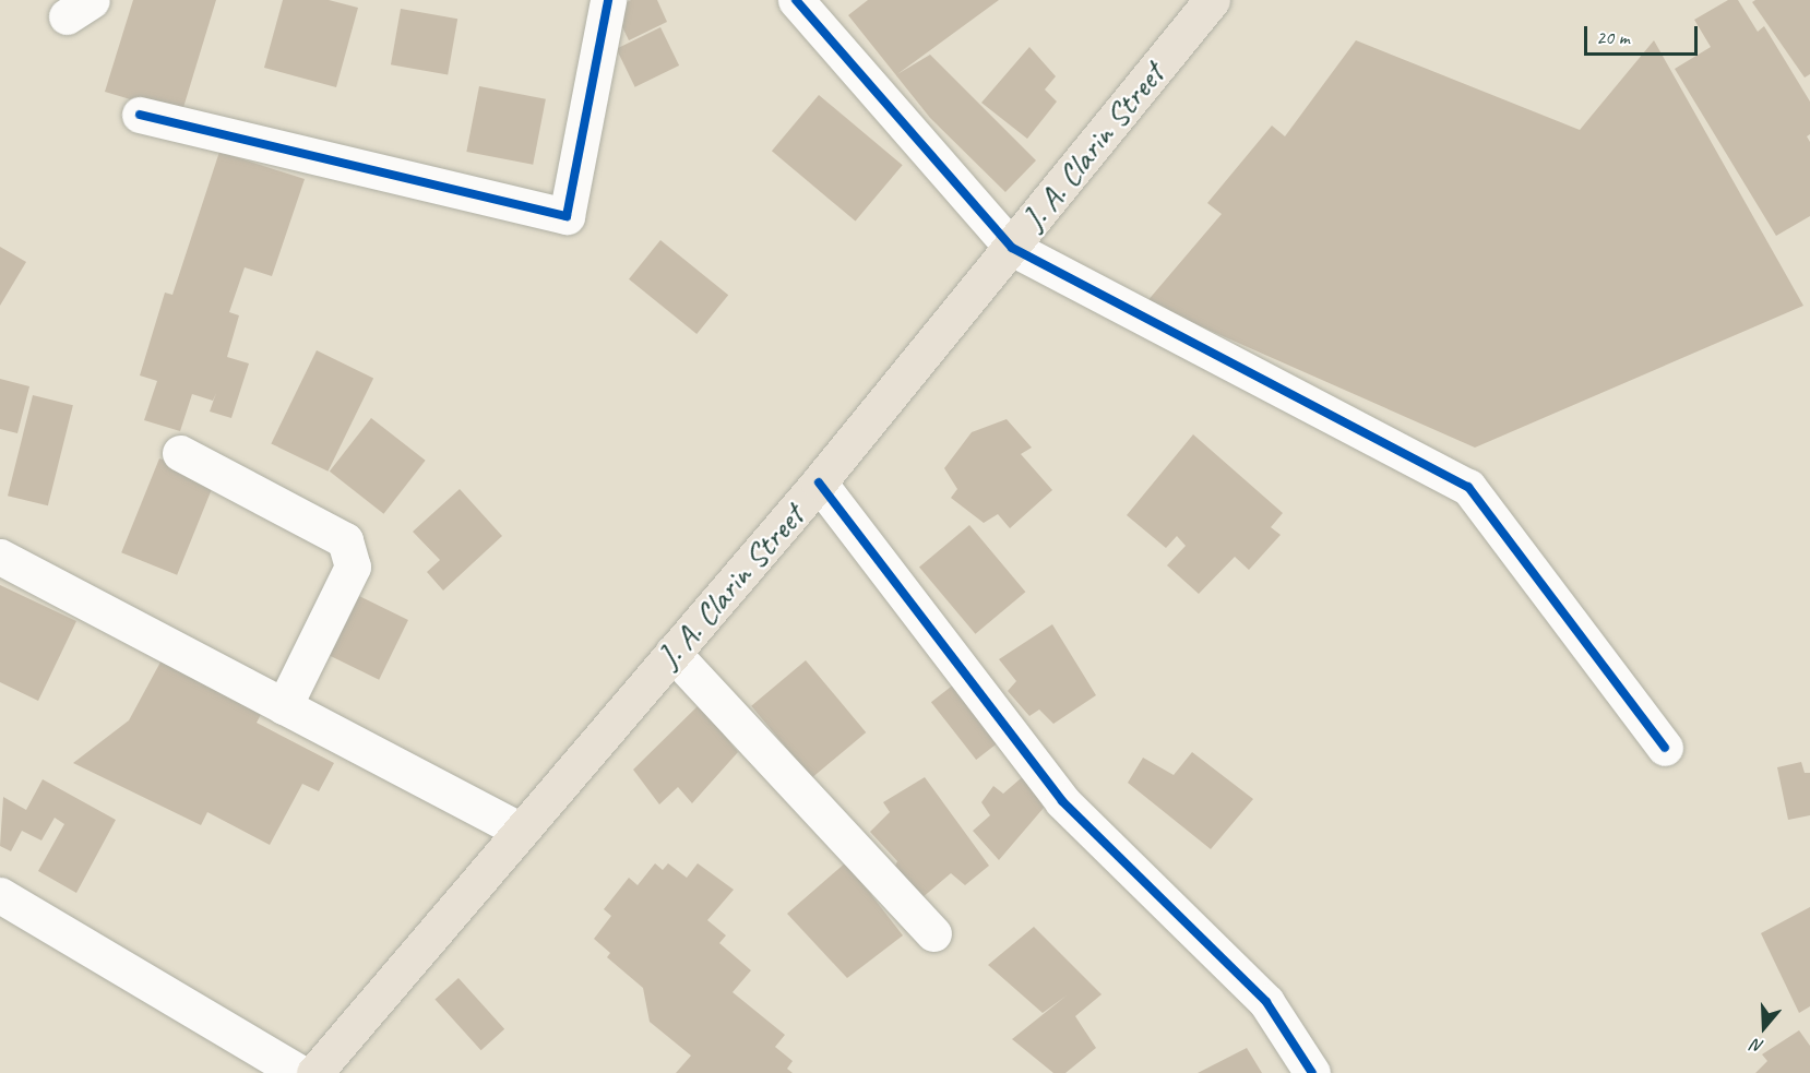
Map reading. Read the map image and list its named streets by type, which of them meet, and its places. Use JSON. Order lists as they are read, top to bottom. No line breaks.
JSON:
{"streets":{"main road":["J. A. Clarin Street"]},"scale_bar":"20 m","north":"bottom"}
